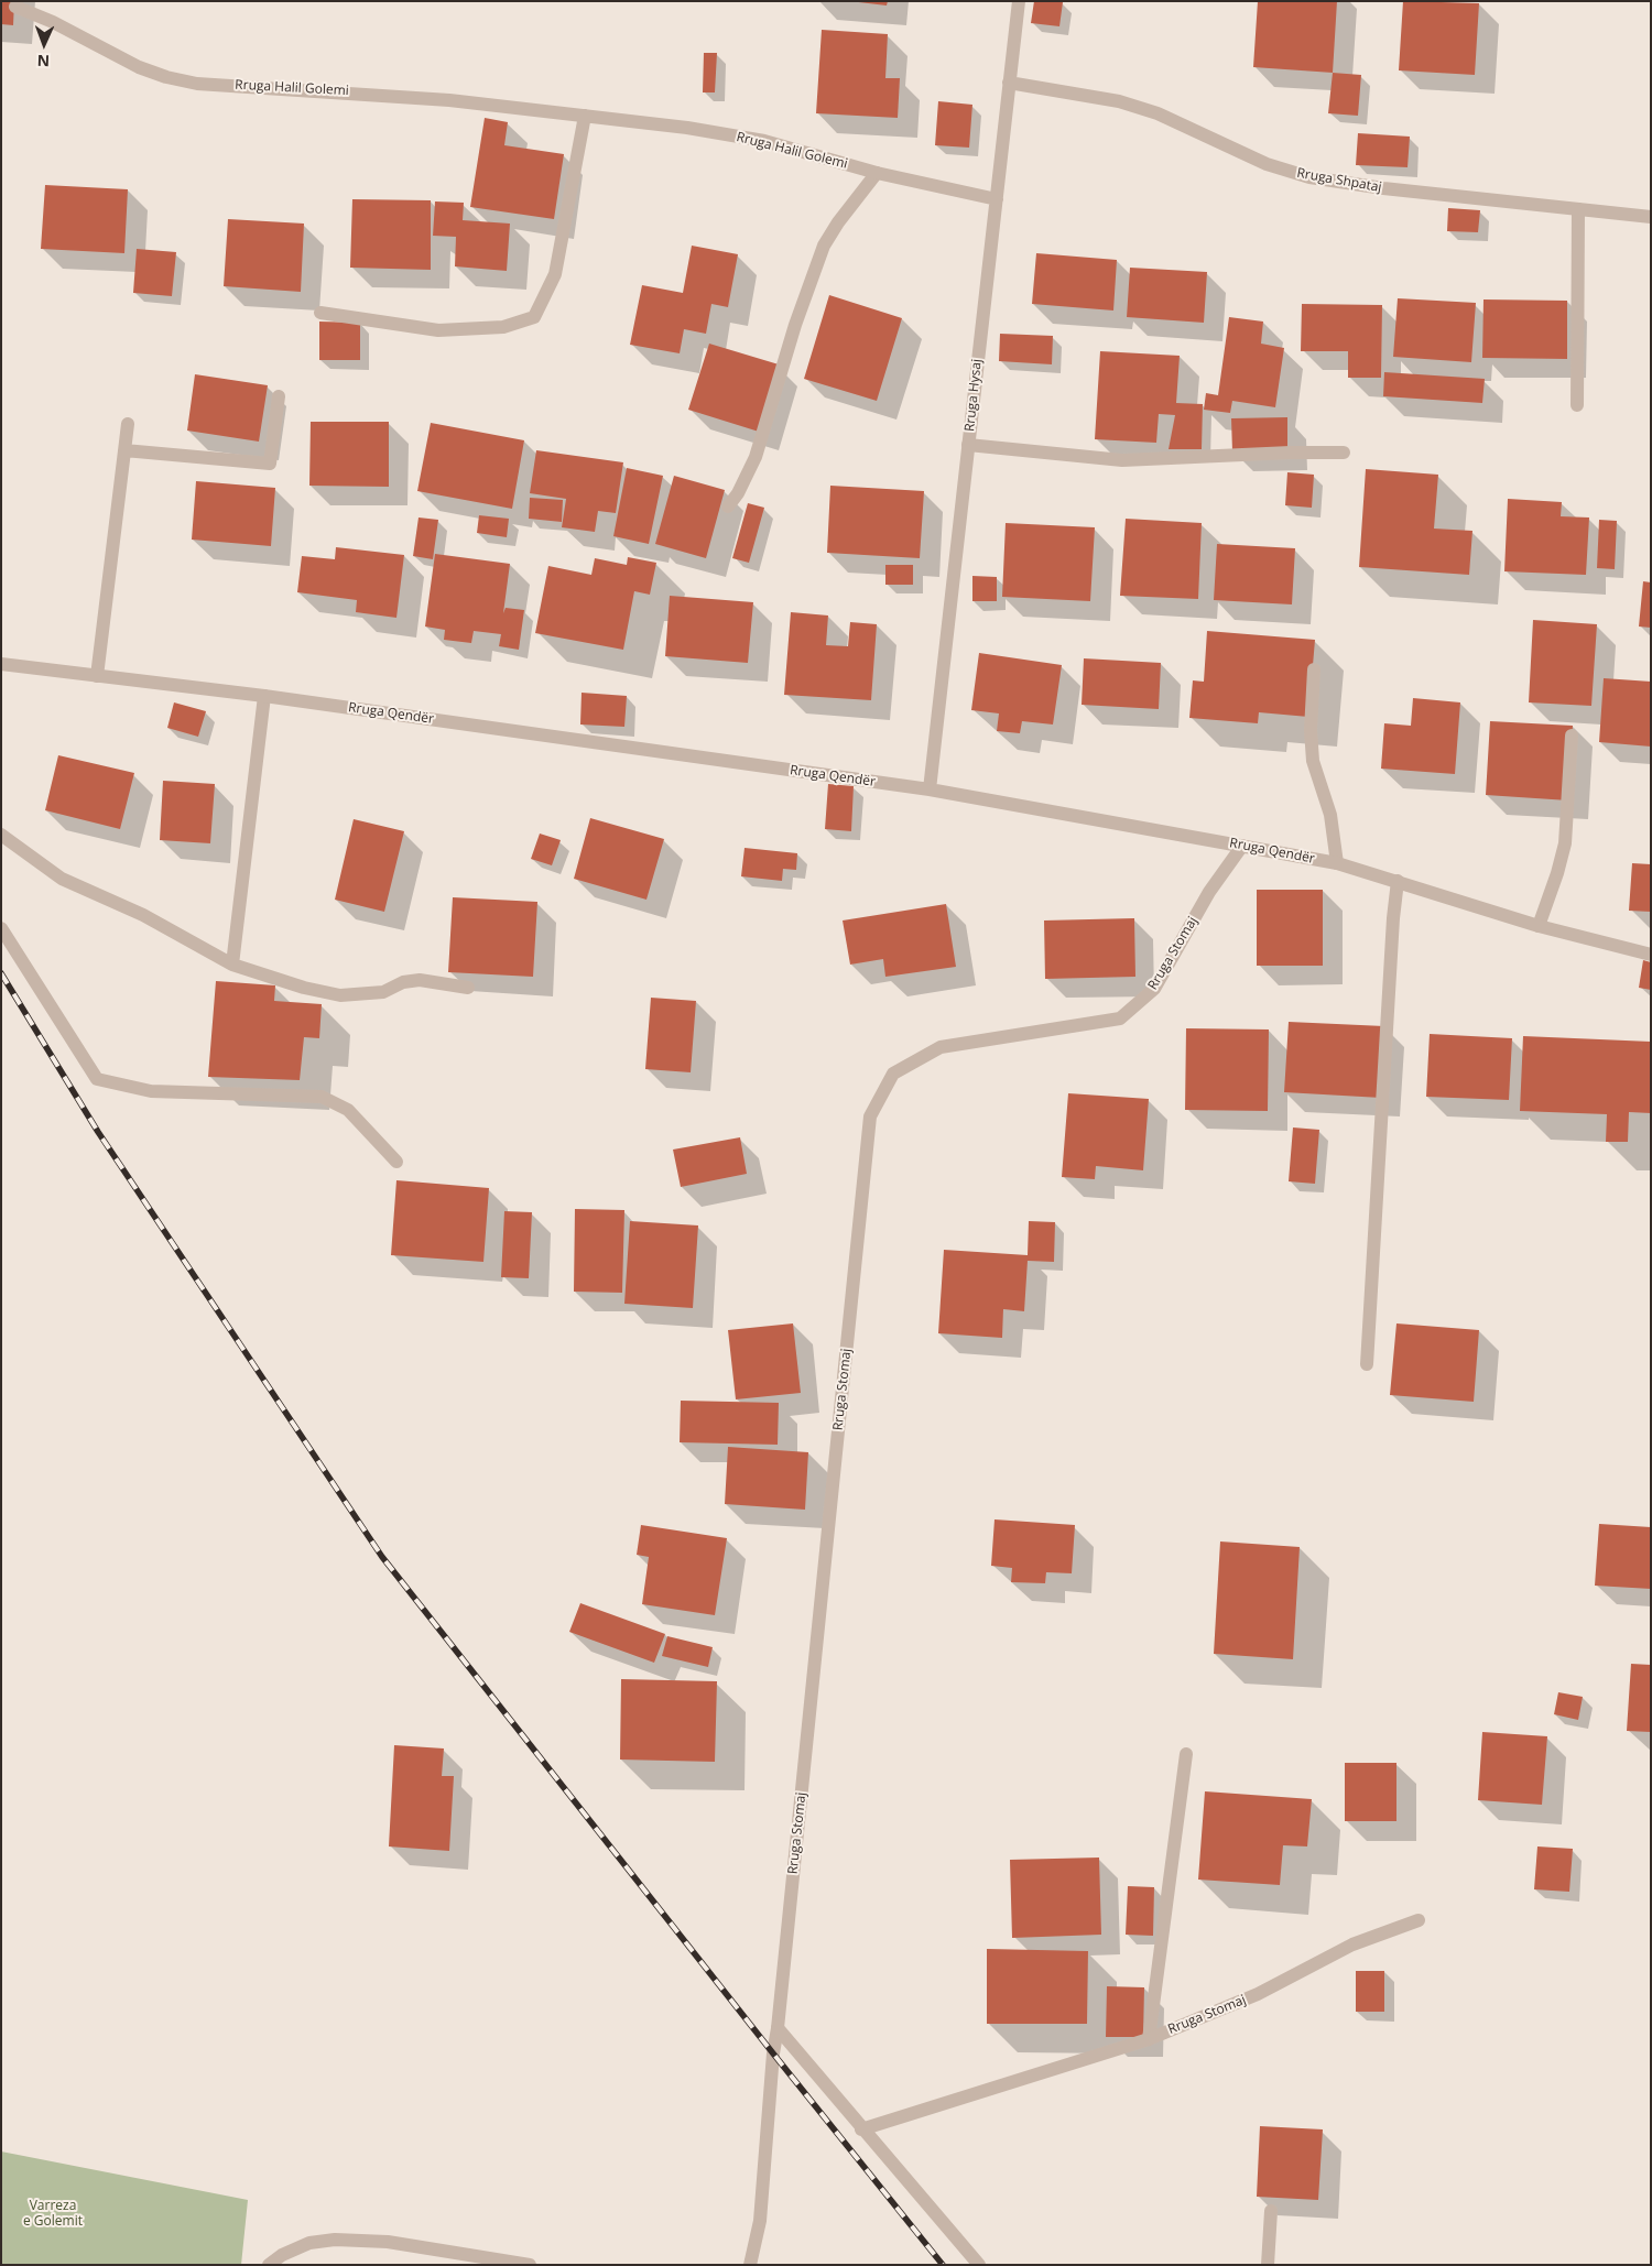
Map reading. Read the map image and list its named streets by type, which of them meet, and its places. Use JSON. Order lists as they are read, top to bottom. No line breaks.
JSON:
{"streets":{"street":["Rruga Halil Golemi","Rruga Shpataj","Rruga Hysaj","Rruga Qendër","Rruga Stomaj"]},"crossings":[["Rruga Halil Golemi","Rruga Hysaj"],["Rruga Shpataj","Rruga Hysaj"],["Rruga Hysaj","Rruga Qendër"],["Rruga Qendër","Rruga Stomaj"]],"parks":["Varreza e Golemit"],"north":"bottom"}
